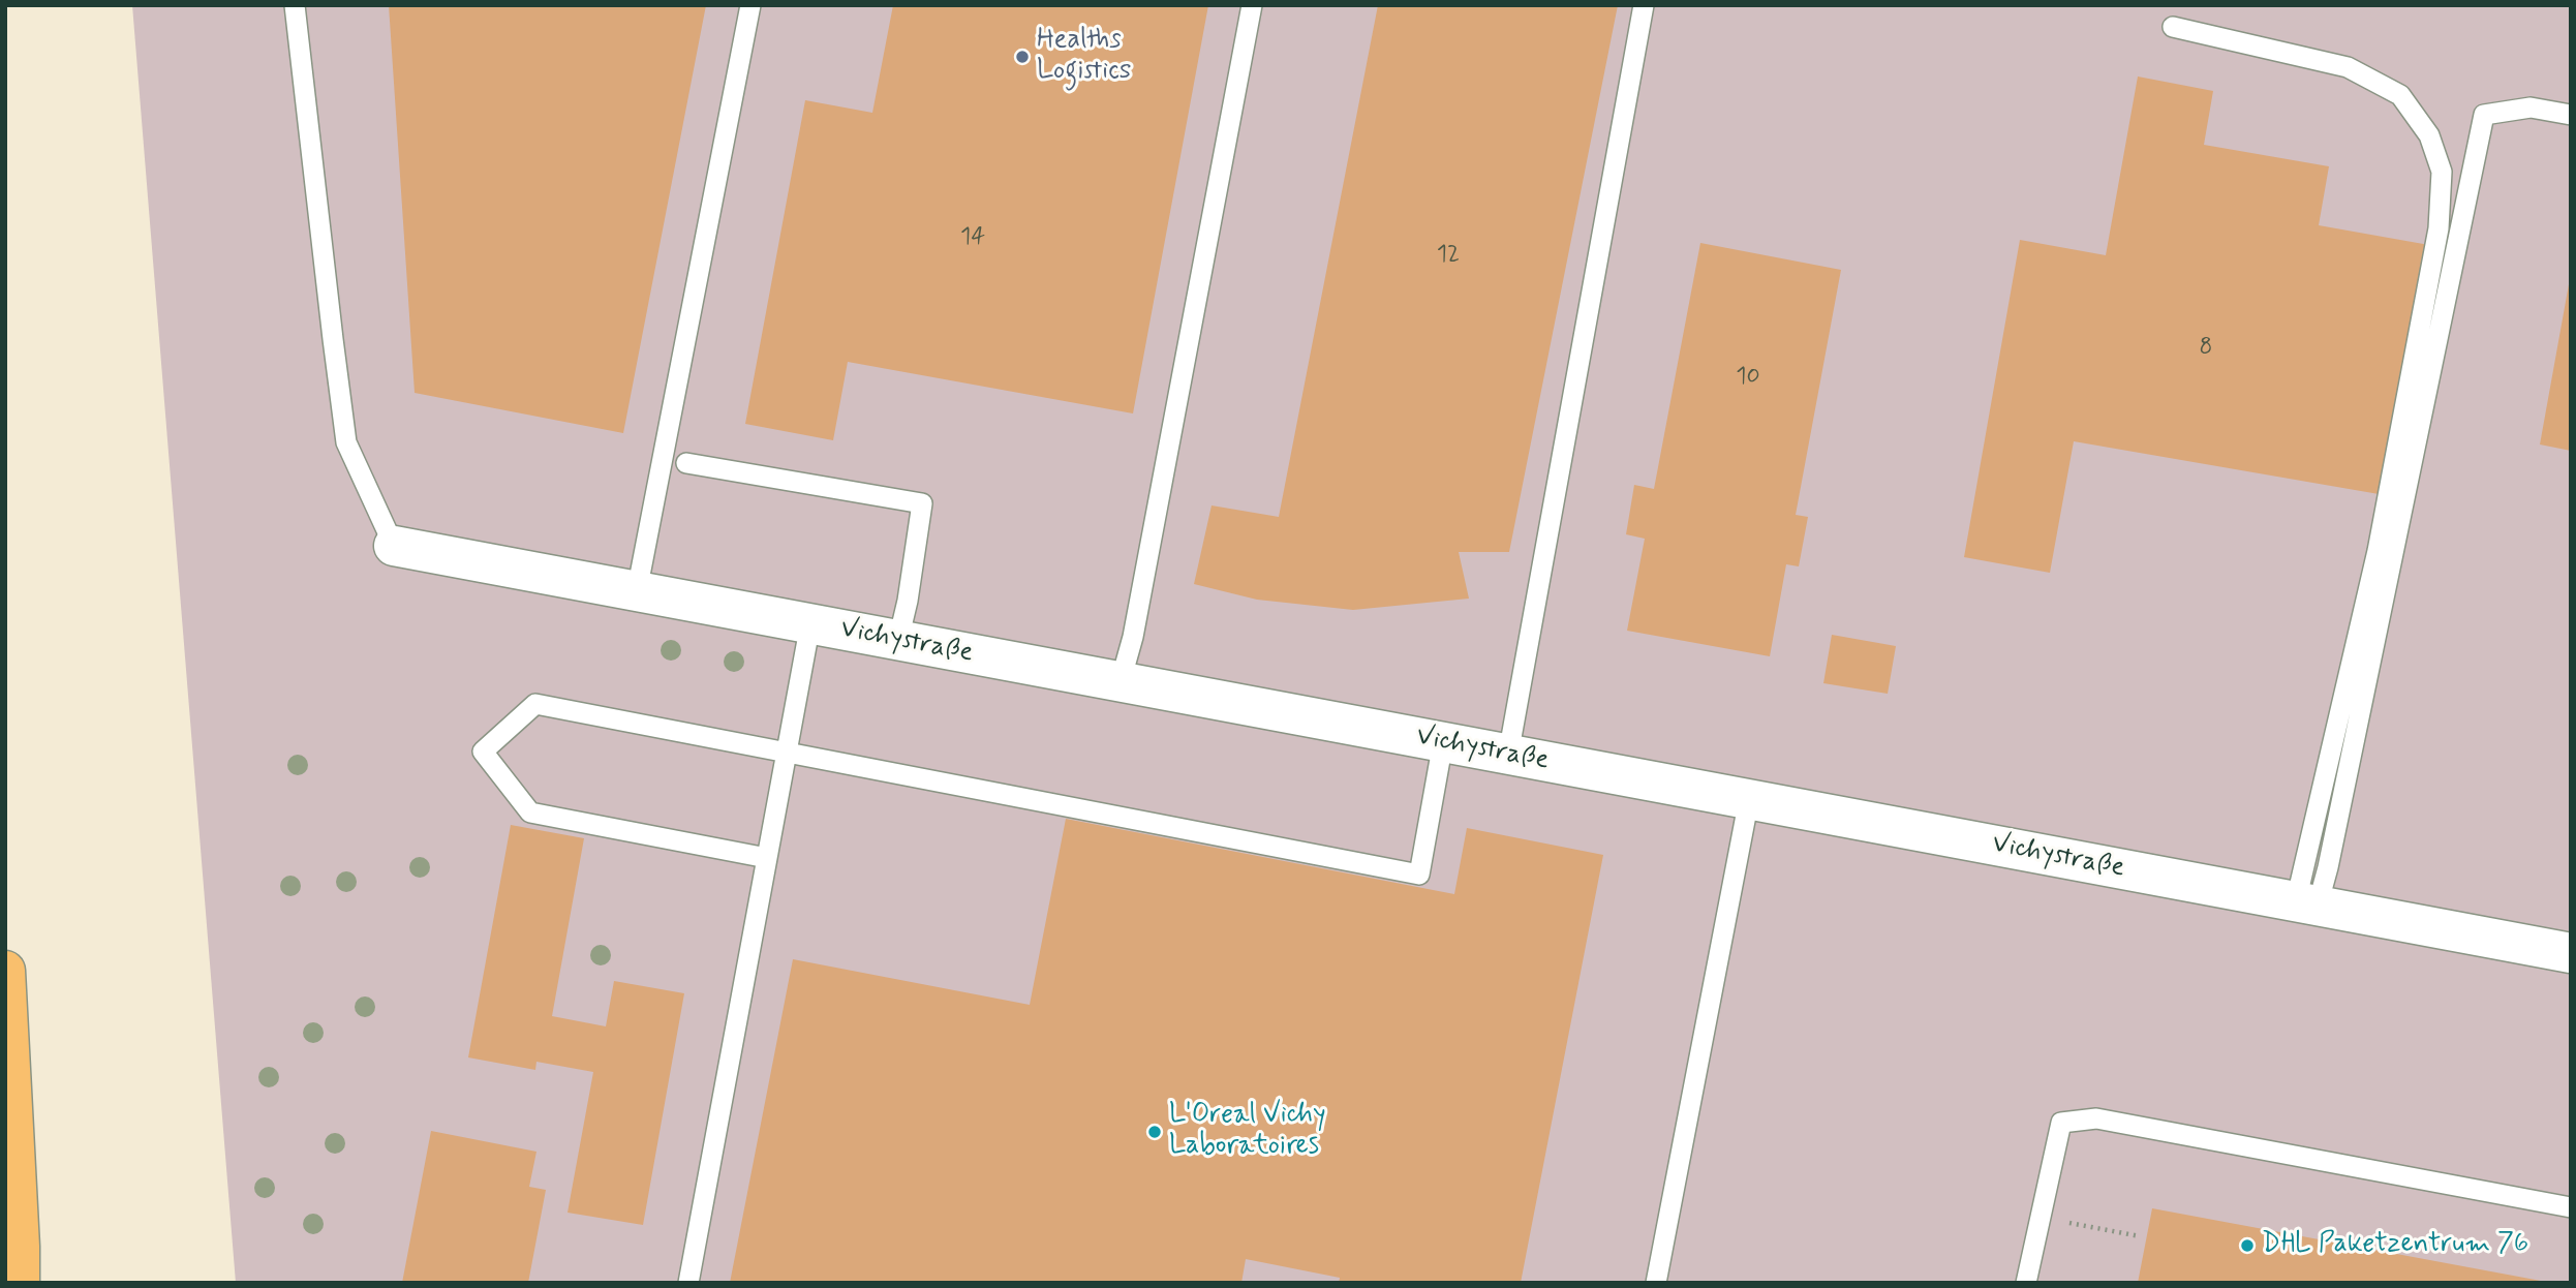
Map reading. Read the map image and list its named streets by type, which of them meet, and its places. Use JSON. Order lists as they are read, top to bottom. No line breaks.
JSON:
{"streets":{"street":["Vichystraße"]},"places":["Healths Logistics","L'Oreal Vichy Laboratoires","DHL Paketzentrum 76"],"house_numbers":["14","12","8","10"]}
